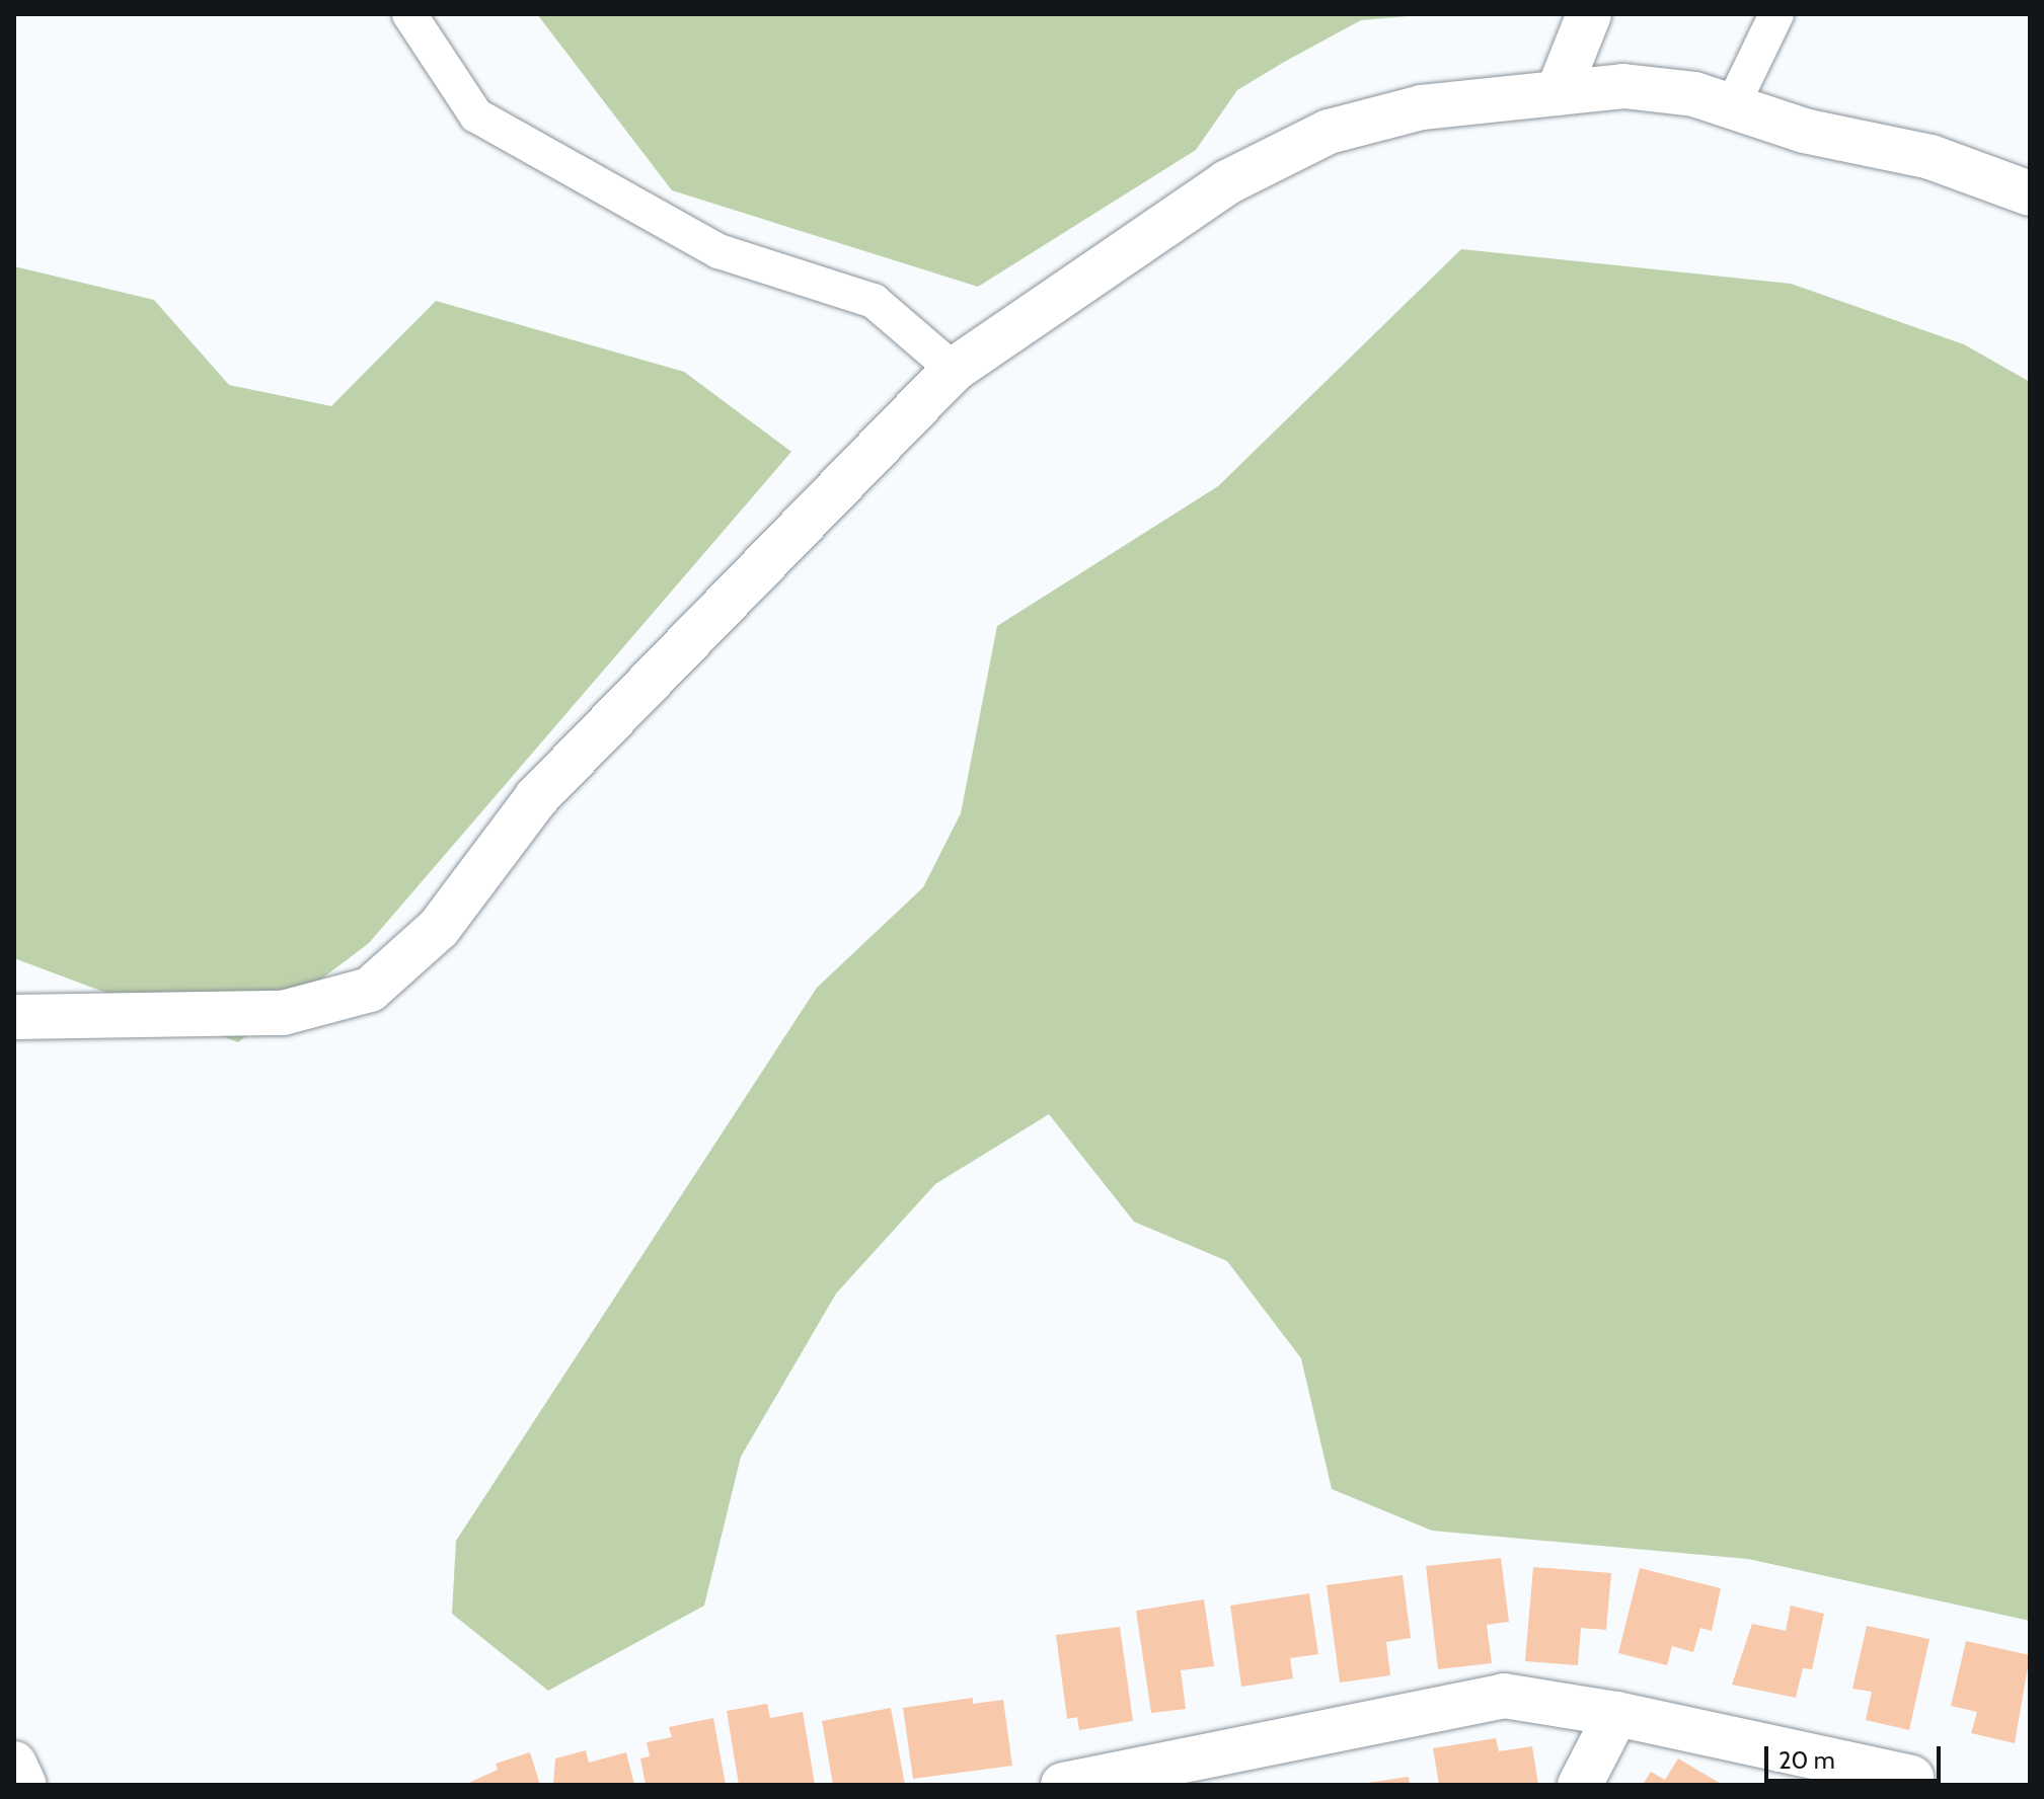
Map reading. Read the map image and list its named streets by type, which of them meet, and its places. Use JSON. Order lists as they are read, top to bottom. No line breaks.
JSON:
{"scale_bar":"20 m"}
